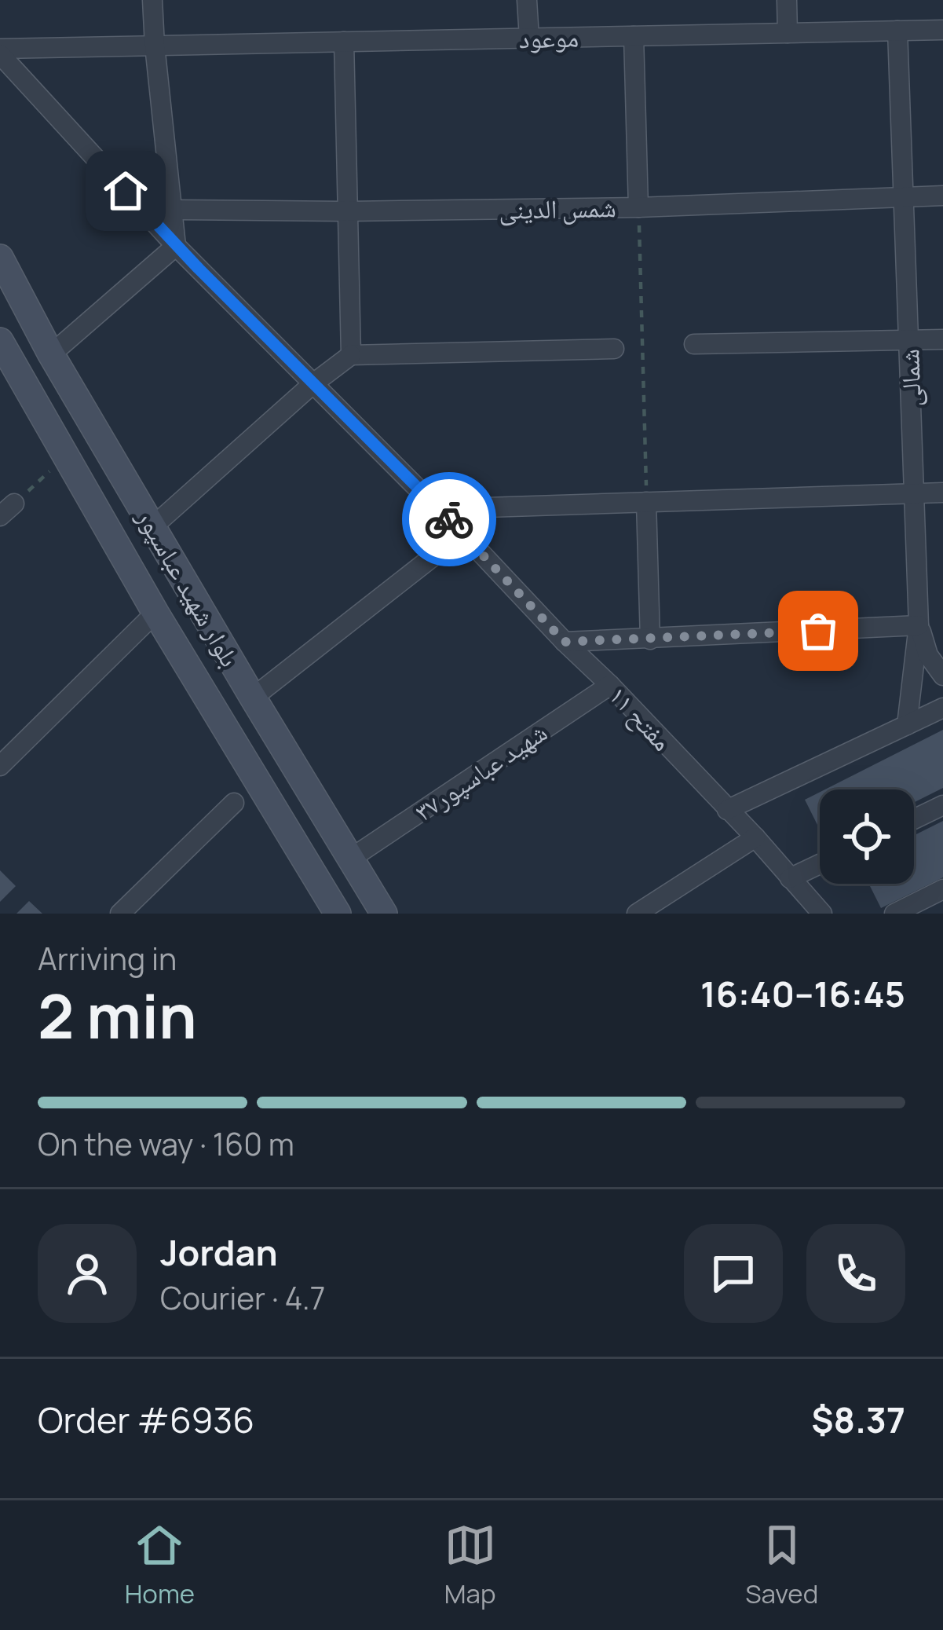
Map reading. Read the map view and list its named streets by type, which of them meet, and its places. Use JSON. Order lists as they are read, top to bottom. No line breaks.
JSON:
{"streets":{"main road":["بلوار شهید عباسپور"],"street":["موعود","شمس الدینی","شمالی","مفتح ۱۱","شهید عباسپور۳۷"]},"crossings":[["موعود","شمالی"],["موعود","مفتح ۱۱"],["شمس الدینی","شمالی"],["بلوار شهید عباسپور","شهید عباسپور۳۷"],["مفتح ۱۱","شهید عباسپور۳۷"]],"page":{"heading":["2 min","Arriving in","16:40–16:45"],"panel":["Jordan","Courier · 4.7","Order #6936","$8.37"],"bar":"On the way · 160 m","tabs":["Home","Map","Saved"]}}
